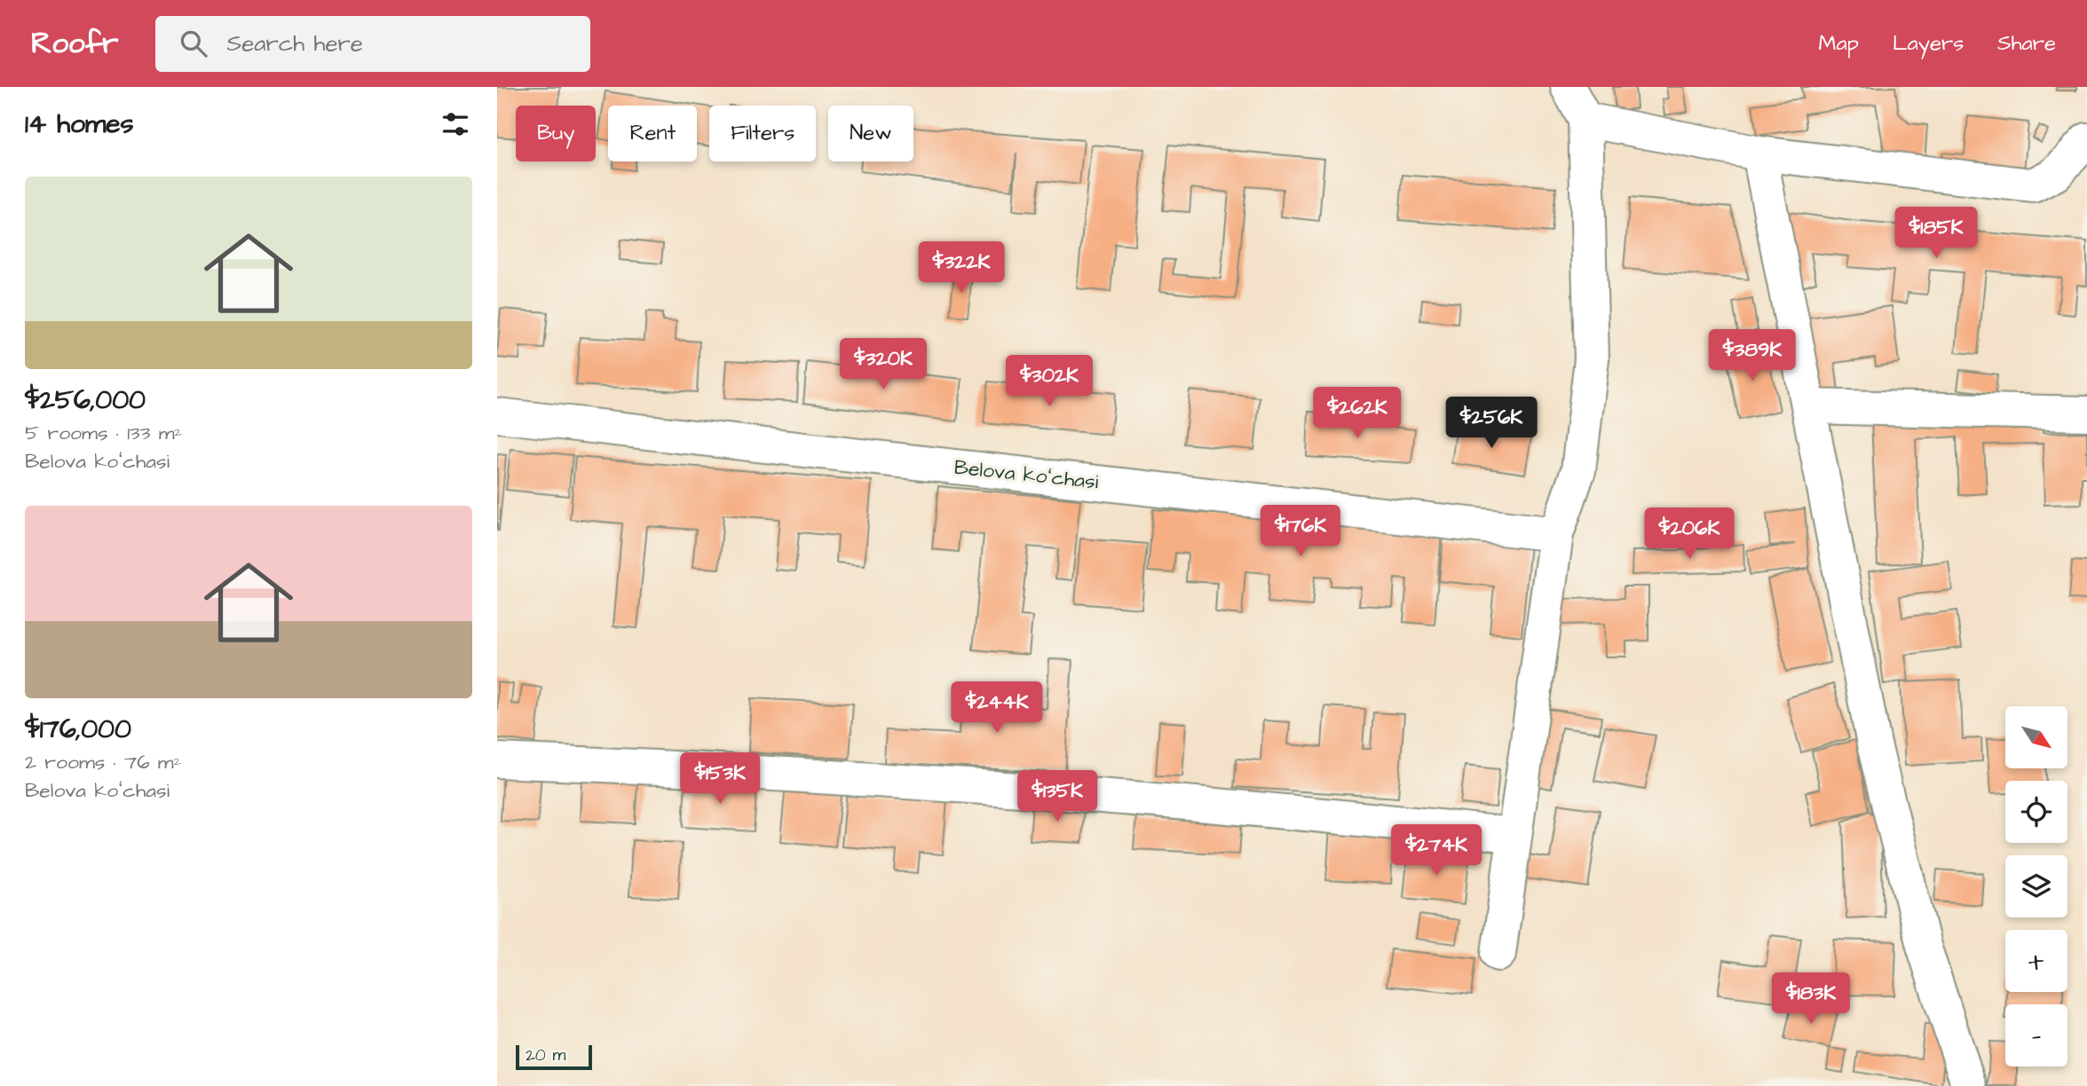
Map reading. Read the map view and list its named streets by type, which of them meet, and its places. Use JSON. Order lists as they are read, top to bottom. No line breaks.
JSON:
{"streets":{"street":["Belova koʻchasi"]},"scale_bar":"20 m","north":"bottom right","page":{"header":"Roofr","search":"Search here","nav":["Map","Layers","Share"],"heading":"14 homes","chip":["Buy","Rent","Filters","New"],"list":[{"name":"$256,000","note":"5 rooms · 133 m² · Belova koʻchasi"},{"name":"$176,000","note":"2 rooms · 76 m² · Belova koʻchasi"}],"price":["$185K","$322K","$389K","$320K","$302K","$262K","$256K","$176K","$206K","$244K","$153K","$135K","$274K","$183K"],"map_buttons":["+","−"],"scale":"20 m"}}
